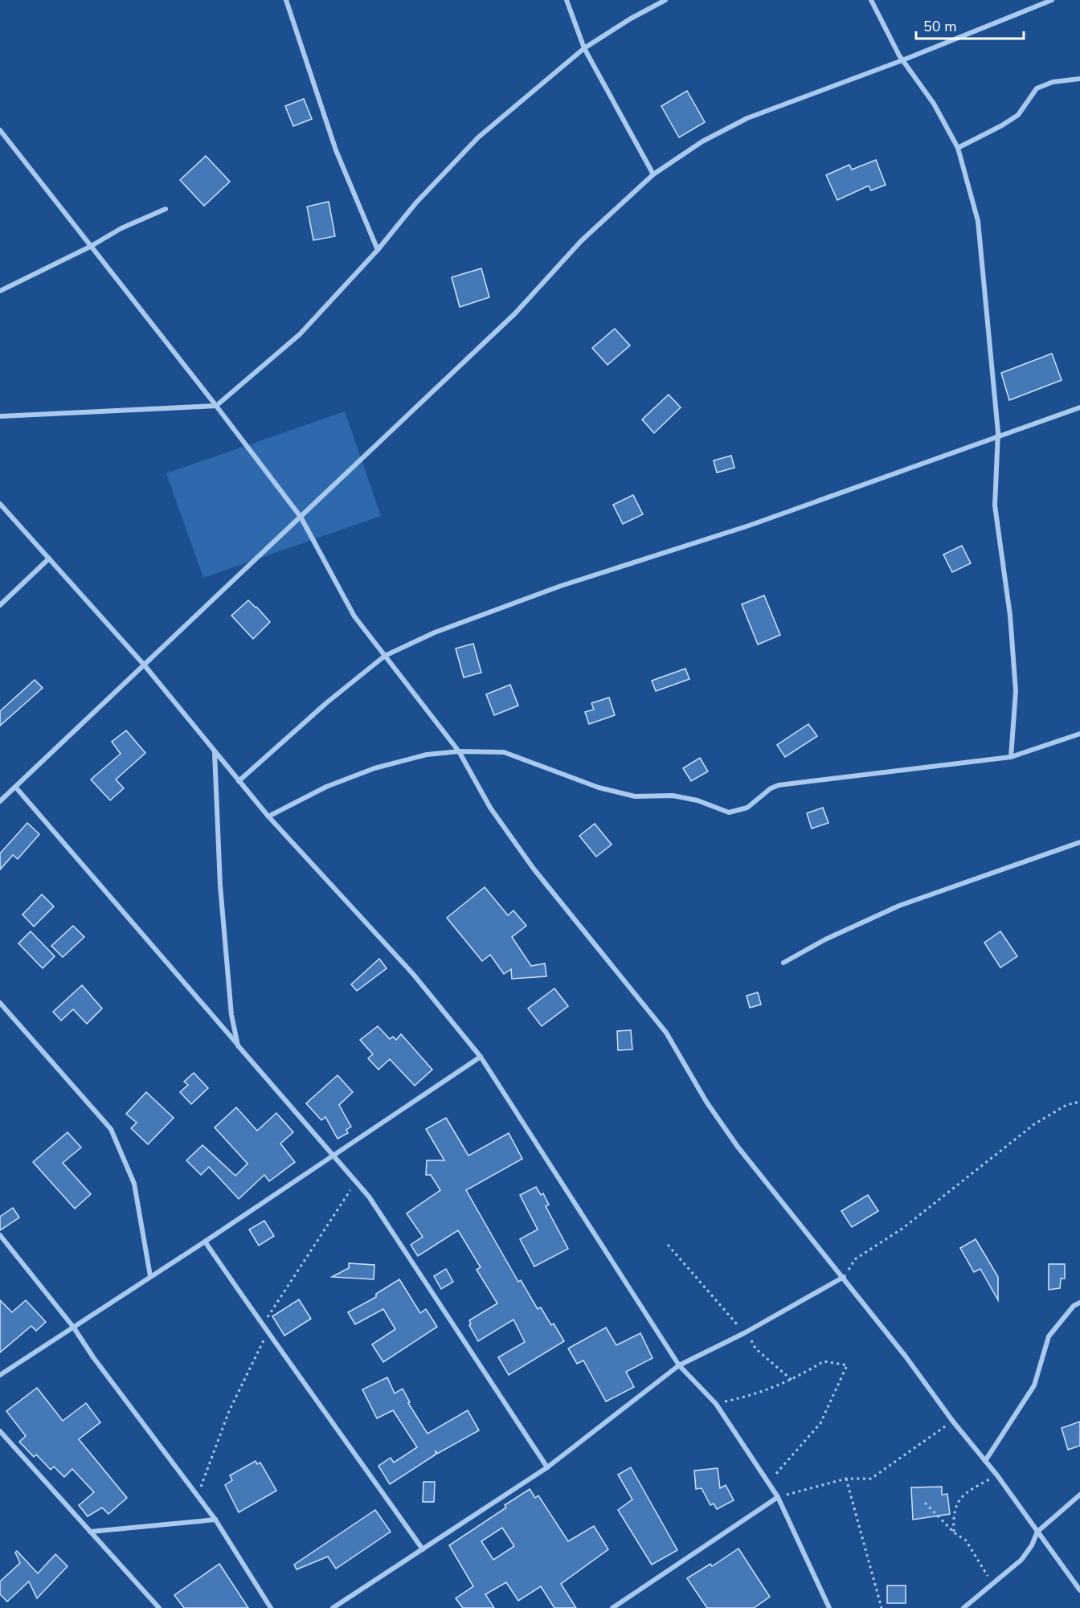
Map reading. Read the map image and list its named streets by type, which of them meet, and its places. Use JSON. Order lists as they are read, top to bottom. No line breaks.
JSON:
{"scale_bar":"50 m"}
